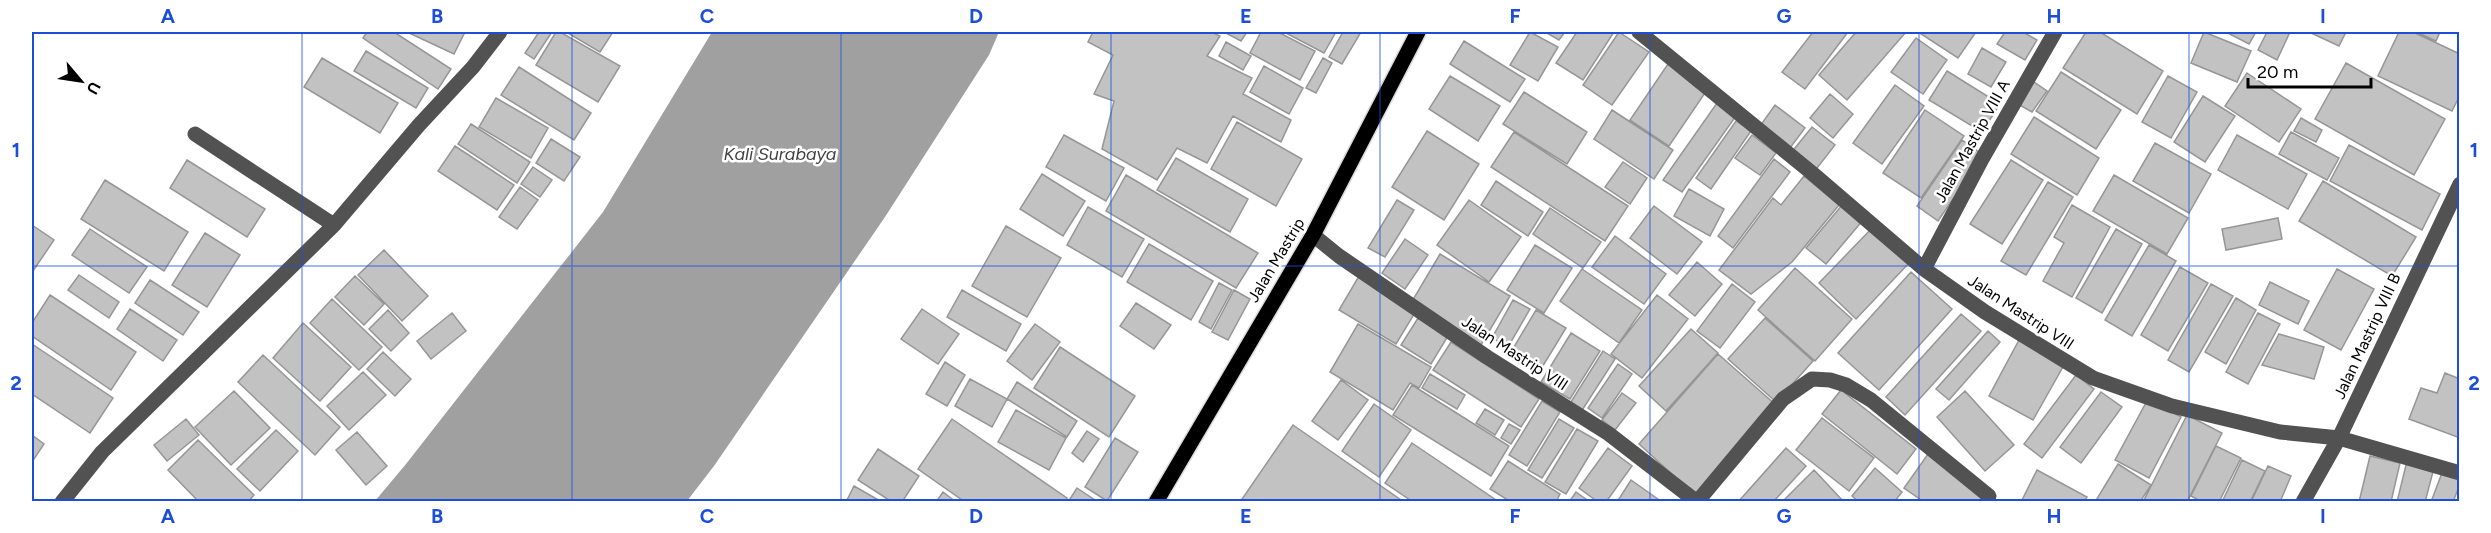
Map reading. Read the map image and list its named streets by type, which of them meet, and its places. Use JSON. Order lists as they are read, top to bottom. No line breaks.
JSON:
{"streets":{"main road":["Jalan Mastrip"],"street":["Jalan Mastrip VIII A","Jalan Mastrip VIII","Jalan Mastrip VIII B"]},"crossings":[["Jalan Mastrip VIII A","Jalan Mastrip VIII"],["Jalan Mastrip","Jalan Mastrip VIII"],["Jalan Mastrip VIII","Jalan Mastrip VIII B"]],"water":["Kali Surabaya"],"scale_bar":"20 m","north":"bottom right","grid":{"columns":["A","B","C","D","E","F","G","H","I"],"rows":["1","2"]}}
